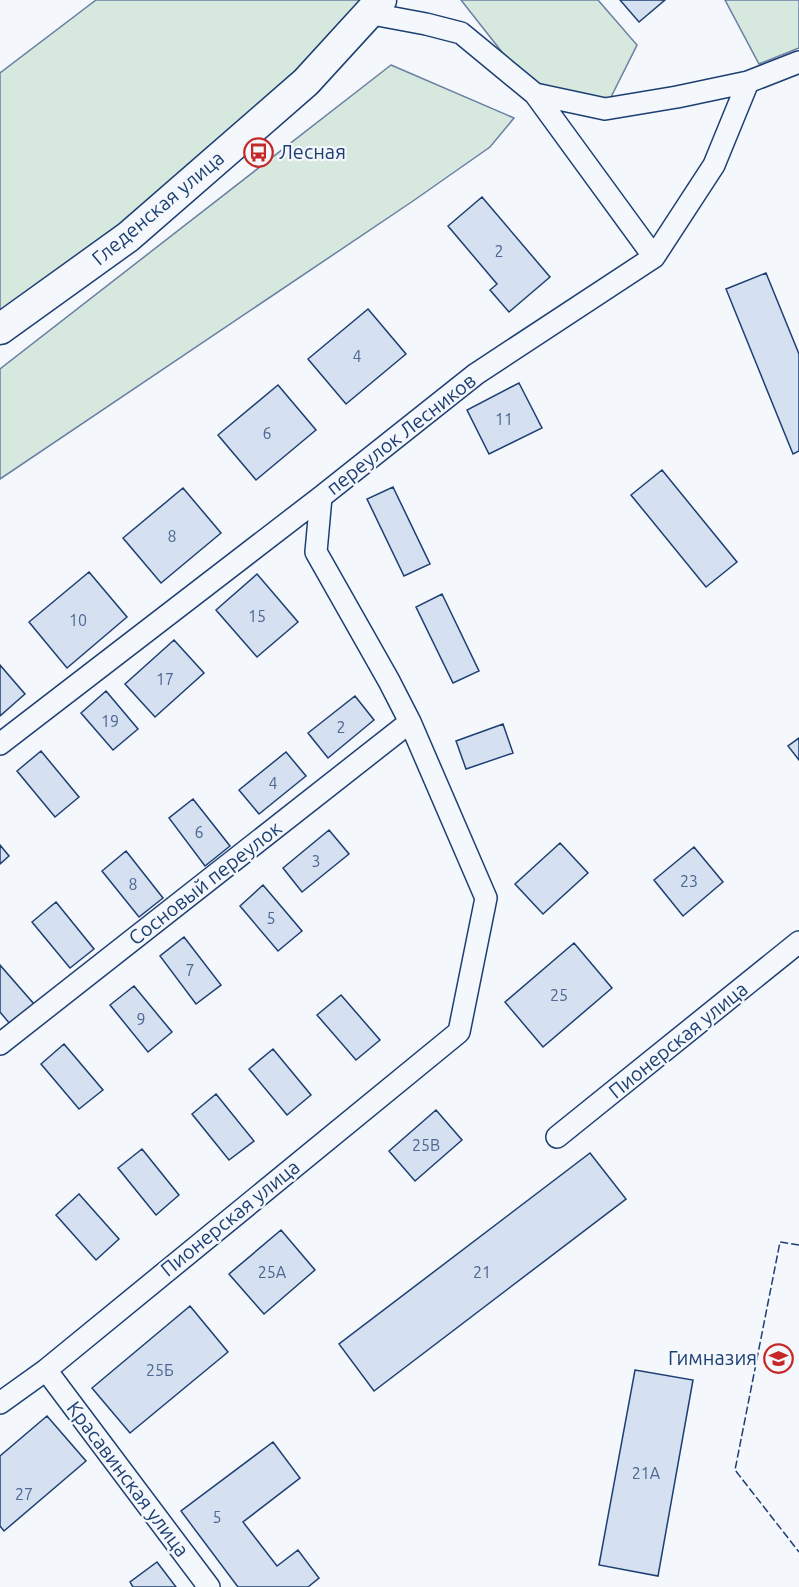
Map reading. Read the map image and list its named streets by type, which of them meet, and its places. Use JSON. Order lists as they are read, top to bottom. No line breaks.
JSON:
{"streets":{"main road":["Гледенская улица"],"street":["переулок Лесников","Сосновый переулок","Пионерская улица","Красавинская улица"]},"crossings":[["Сосновый переулок","Пионерская улица"],["Пионерская улица","Красавинская улица"]],"places":{"bus stop":["Лесная"],"school or university":["Гимназия"]},"house_numbers":["2","4","11","6","8","15","10","17","19","2","4","6","3","23","8","5","7","25","9","25В","25А","21","25Б","21А","27","5"]}
